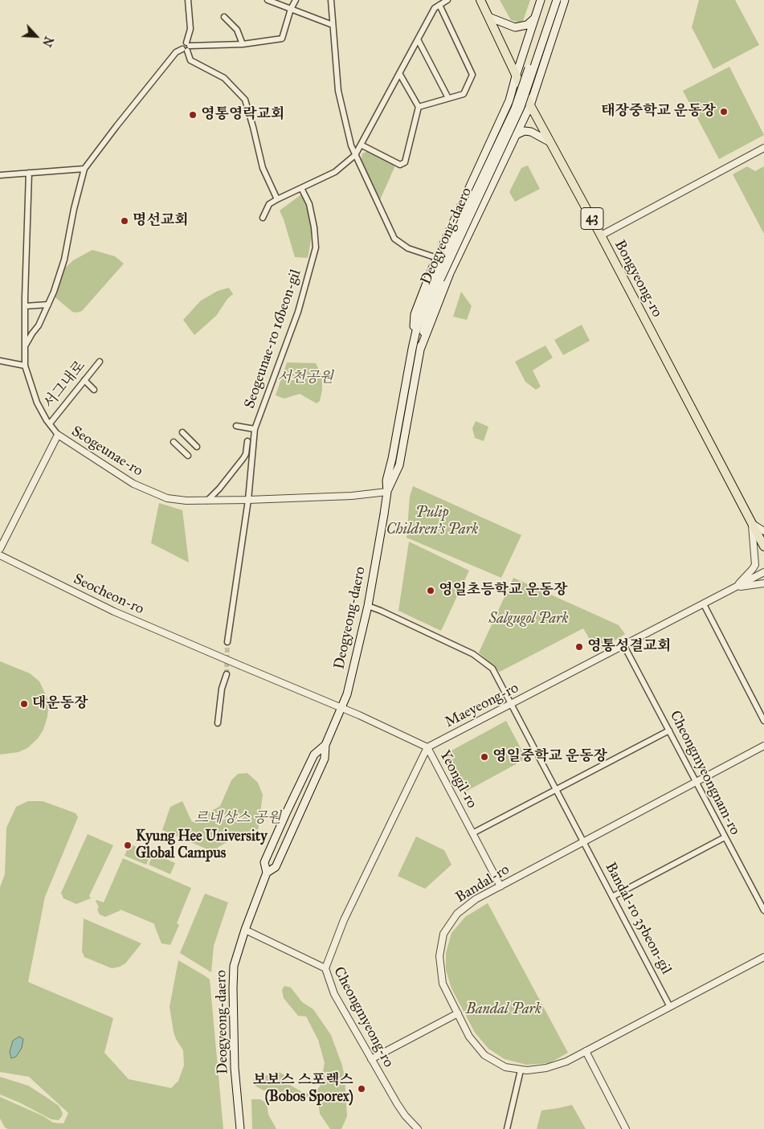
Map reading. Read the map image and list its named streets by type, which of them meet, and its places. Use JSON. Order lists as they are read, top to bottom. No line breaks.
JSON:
{"streets":{"main road":["43","Deogyeong-daero","Bongyeong-ro"],"street":["Seogeunae-ro 16beon-gil","서그내로","Seogeunae-ro","Seocheon-ro","Maeyeong-ro","Cheongmyeongnam-ro","Yeongil-ro","Bandal-ro","Bandal-ro 35beon-gil","Cheongmyeong-ro"]},"crossings":[["Deogyeong-daero","Seogeunae-ro"],["Deogyeong-daero","Seocheon-ro"],["Deogyeong-daero","Yeongil-ro"],["Deogyeong-daero","Bandal-ro 35beon-gil"],["Deogyeong-daero","Cheongmyeong-ro"],["Seogeunae-ro 16beon-gil","Seogeunae-ro"],["서그내로","Seogeunae-ro"],["Seocheon-ro","Yeongil-ro"],["Maeyeong-ro","Cheongmyeongnam-ro"],["Maeyeong-ro","Yeongil-ro"],["Maeyeong-ro","Bandal-ro 35beon-gil"],["Cheongmyeongnam-ro","Bandal-ro"],["Yeongil-ro","Bandal-ro"],["Bandal-ro","Bandal-ro 35beon-gil"]],"parks":["서천공원","Pulip Children's Park","Salgugol Park","르네상스 공원","Bandal Park"],"places":["태장중학교 운동장","영통영락교회","명선교회","영일초등학교 운동장","영통성결교회","대운동장","영일중학교 운동장","Kyung Hee University Global Campus","보보스 스포렉스 (Bobos Sporex)"],"north":"bottom right"}
